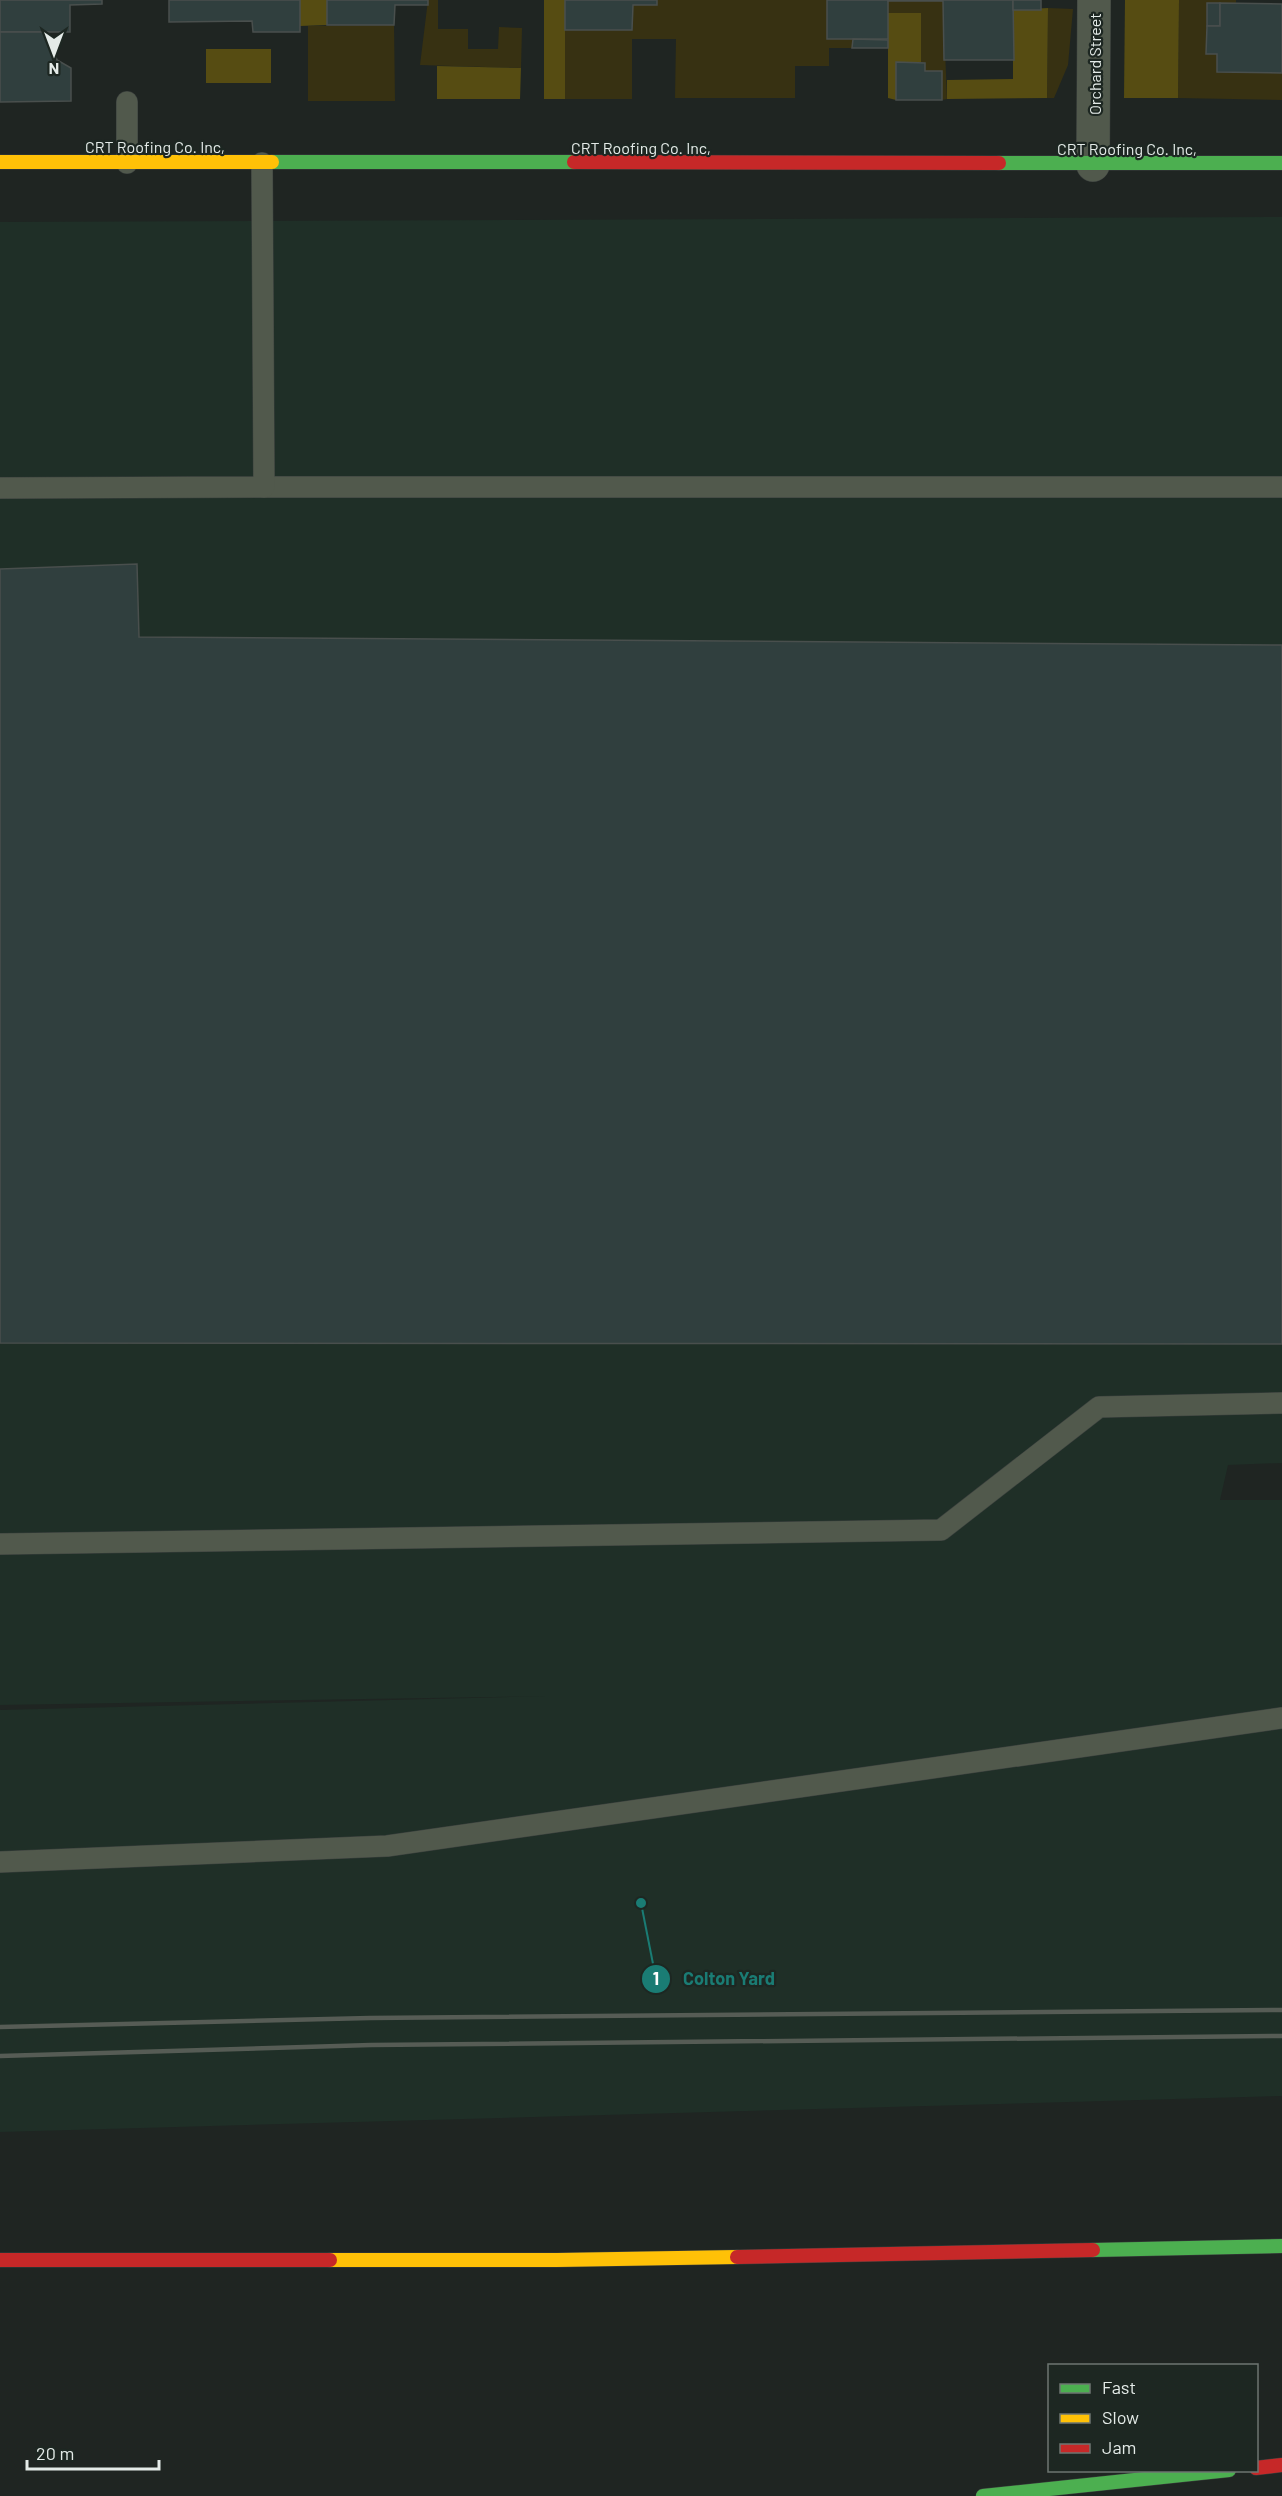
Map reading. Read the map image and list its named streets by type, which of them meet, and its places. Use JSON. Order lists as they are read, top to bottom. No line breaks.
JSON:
{"streets":{"main road":["CRT Roofing Co. Inc,"],"street":["Orchard Street"]},"crossings":[["Orchard Street","CRT Roofing Co. Inc,"]],"places":["Colton Yard"],"legend":["Fast","Slow","Jam"],"scale_bar":"20 m","north":"bottom"}
